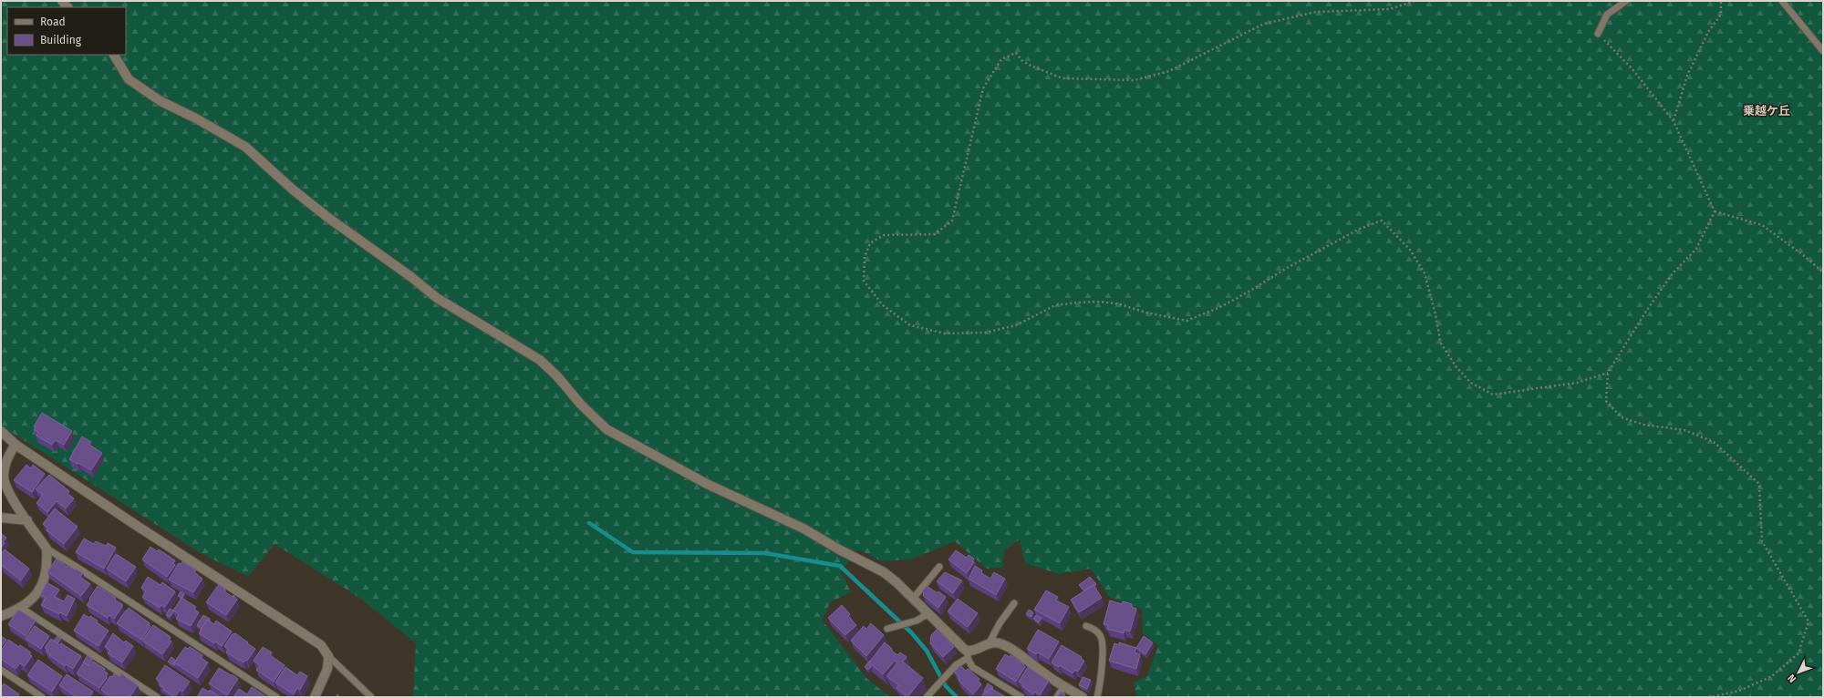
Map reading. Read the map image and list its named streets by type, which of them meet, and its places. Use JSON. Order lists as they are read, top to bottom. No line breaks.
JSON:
{"districts":["乗越ケ丘"],"legend":["Road","Building"],"north":"bottom left"}
